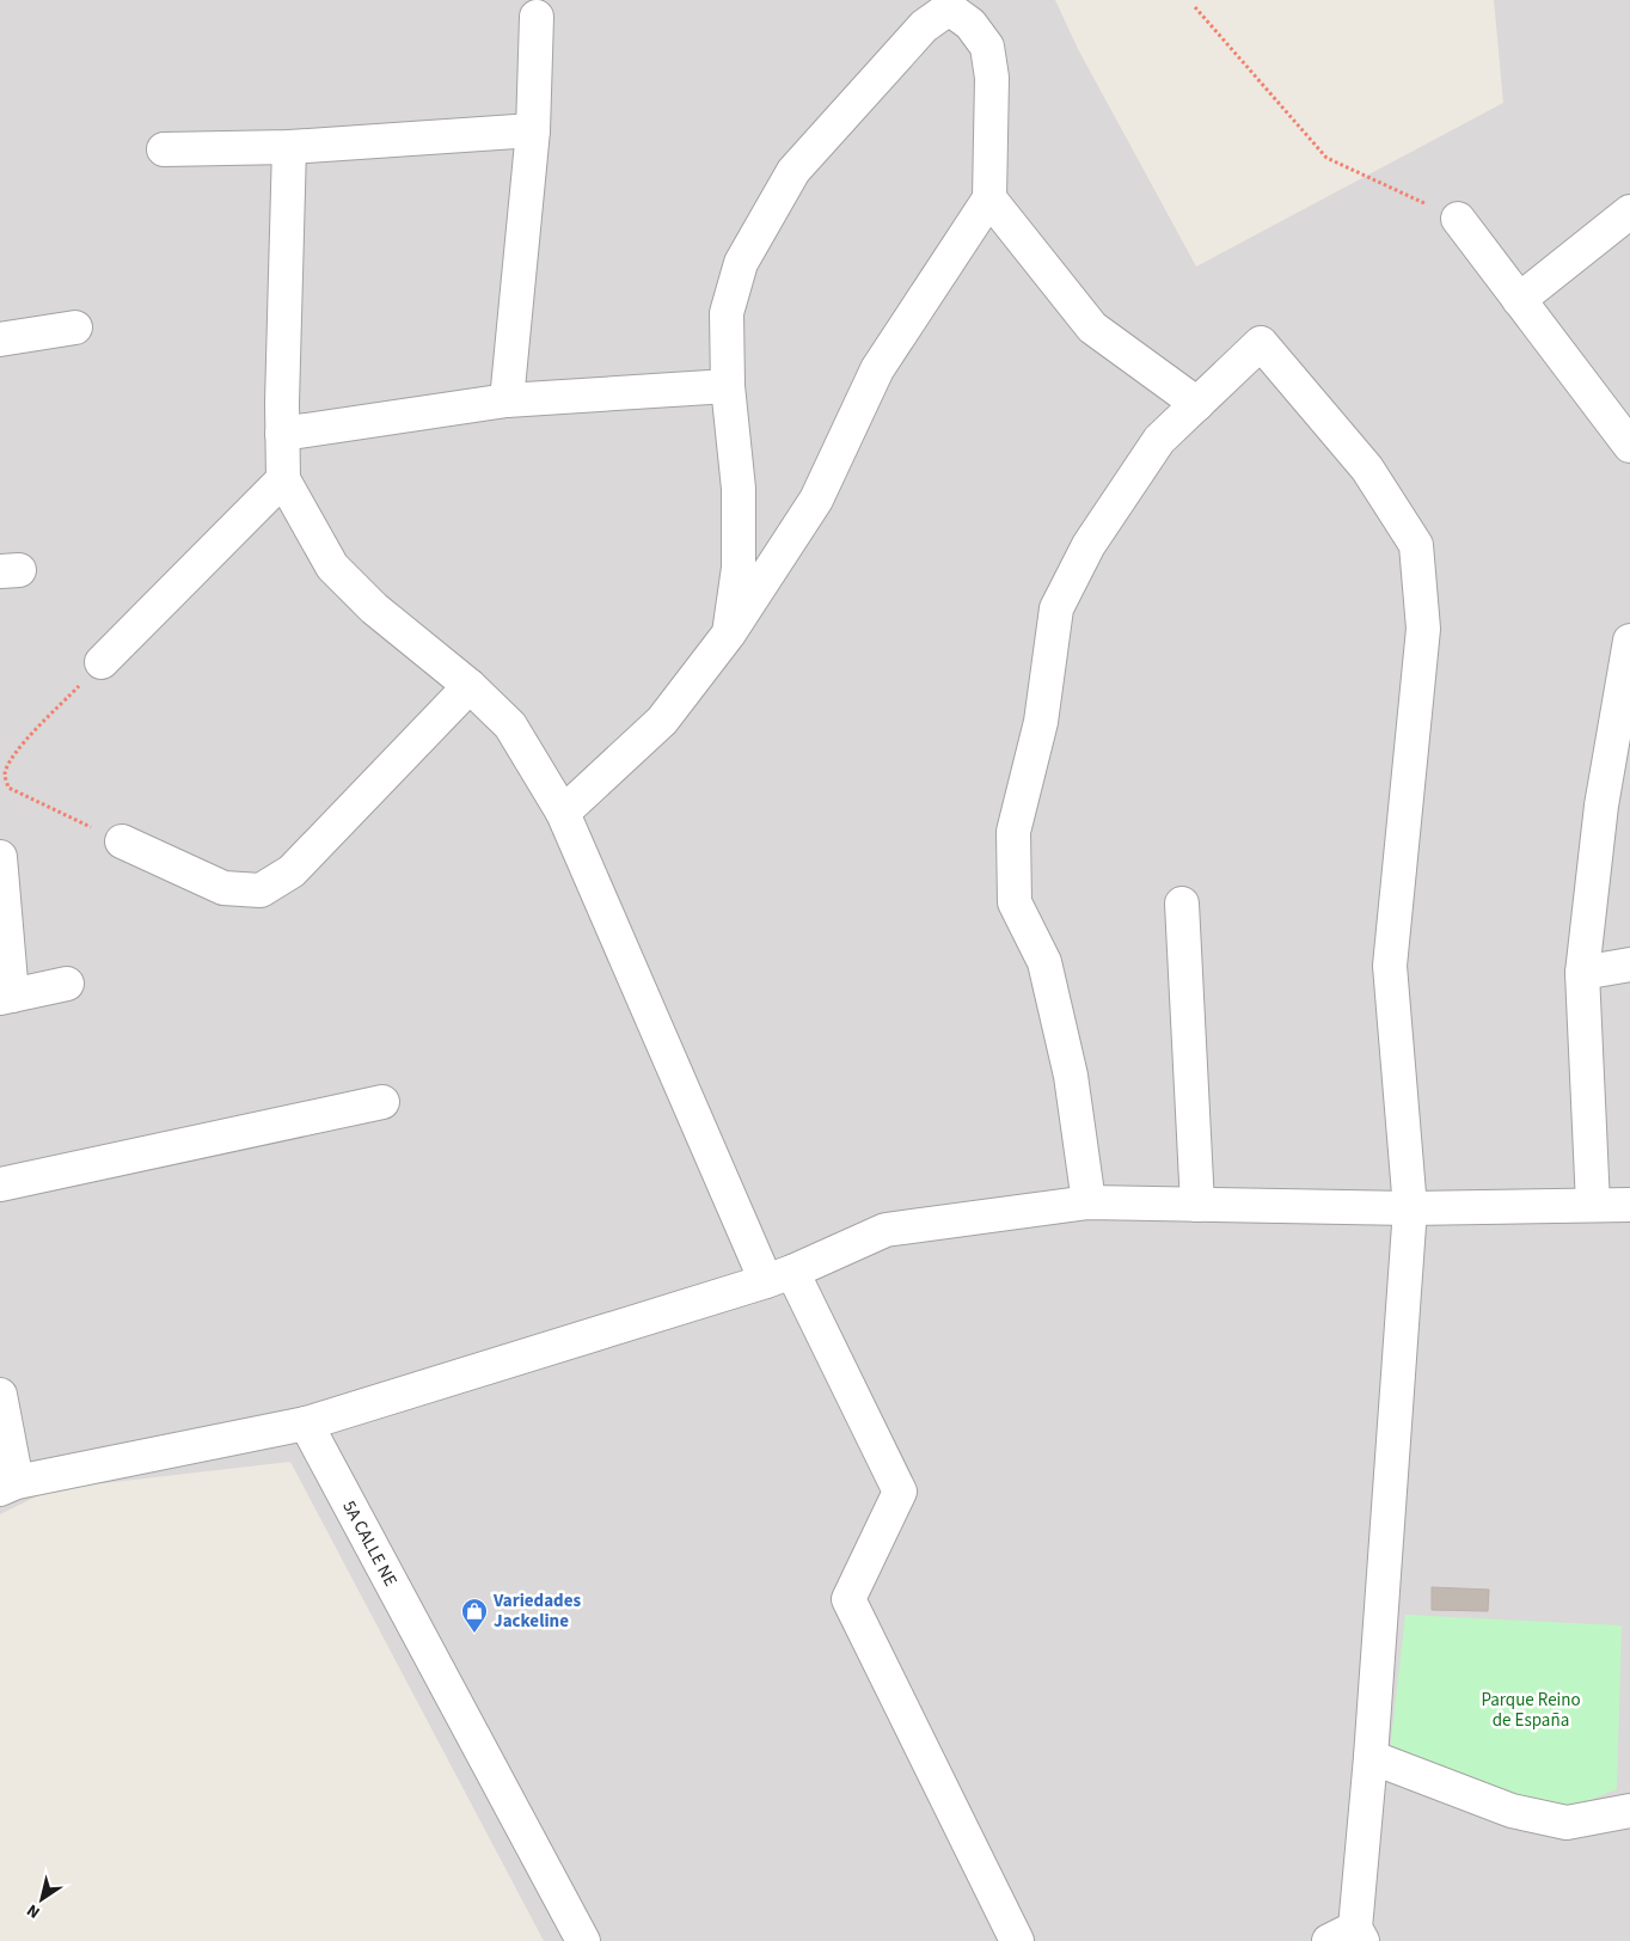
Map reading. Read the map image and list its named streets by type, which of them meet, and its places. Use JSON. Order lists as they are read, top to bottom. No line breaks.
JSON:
{"streets":{"street":["5A CALLE NE"]},"parks":["Parque Reino de España"],"places":{"shop":["Variedades Jackeline"]},"north":"bottom left"}
